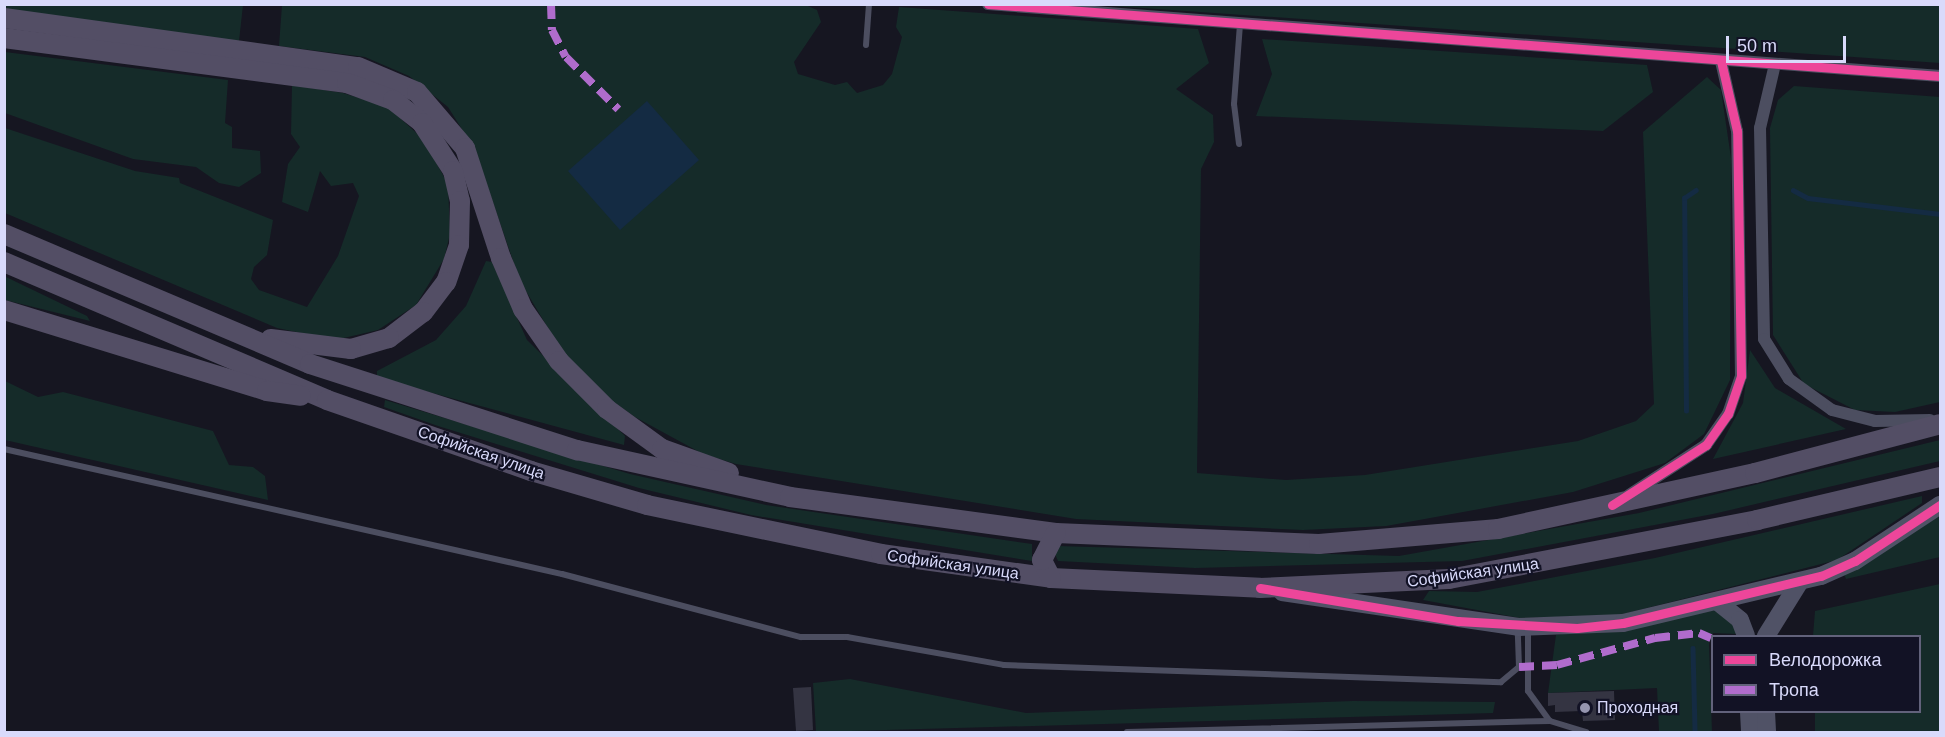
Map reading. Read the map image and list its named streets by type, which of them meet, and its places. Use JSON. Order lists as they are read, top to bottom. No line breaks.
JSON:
{"streets":{"main road":["Софийская улица"]},"places":["Проходная"],"legend":["Велодорожка","Тропа"],"scale_bar":"50 m"}
